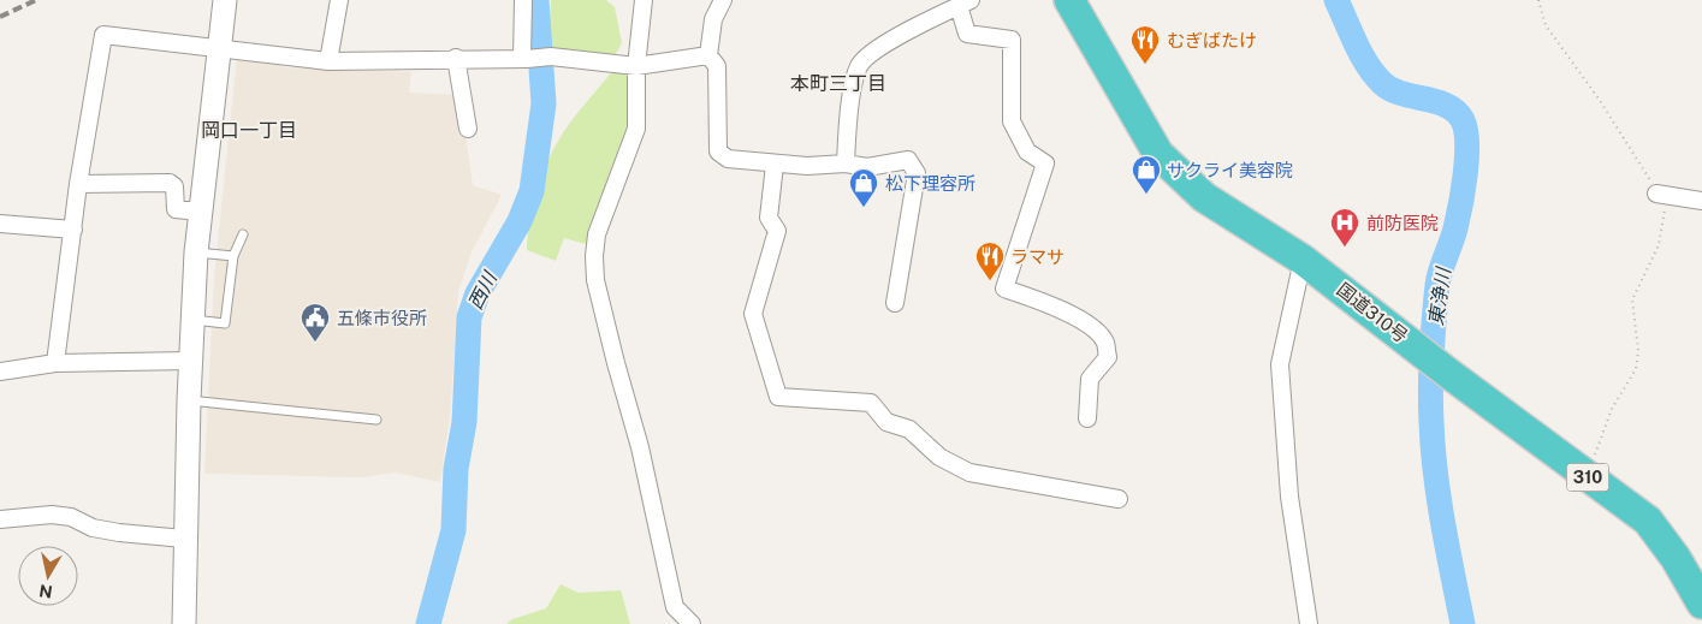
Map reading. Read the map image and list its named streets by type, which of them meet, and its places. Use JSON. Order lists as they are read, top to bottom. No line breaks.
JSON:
{"streets":{"highway":["国道310号","310"]},"districts":["本町三丁目","岡口一丁目"],"water":["西川","東浄川"],"places":{"restaurant":["むぎばたけ","ラマサ"],"shop":["サクライ美容院","松下理容所"],"hospital":["前防医院"],"public building":["五條市役所"]},"north":"bottom"}
